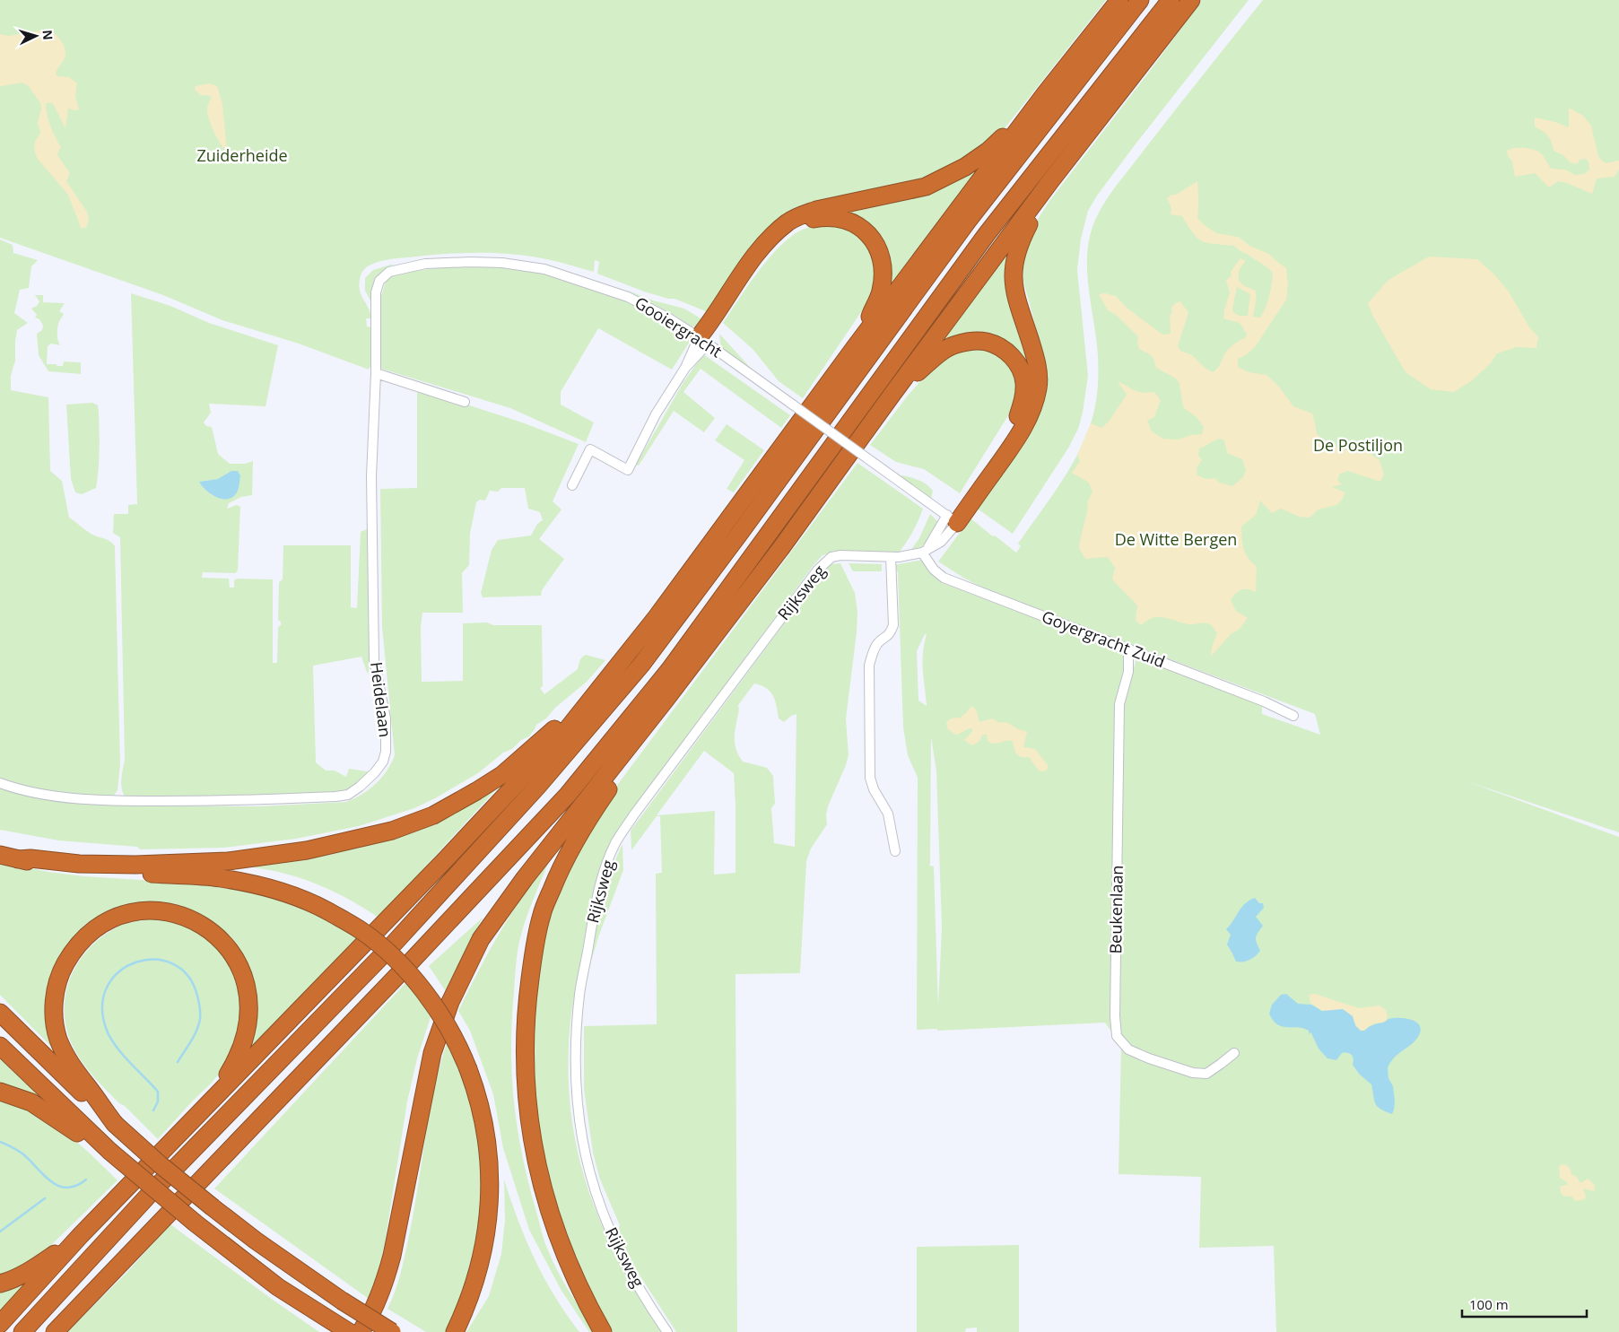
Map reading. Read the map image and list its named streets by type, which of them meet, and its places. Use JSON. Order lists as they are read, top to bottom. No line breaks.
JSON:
{"streets":{"street":["Gooiergracht","Rijksweg","Goyergracht Zuid","Heidelaan","Beukenlaan"]},"crossings":[["Gooiergracht","Heidelaan"],["Goyergracht Zuid","Beukenlaan"]],"parks":["Zuiderheide","De Postiljon","De Witte Bergen"],"scale_bar":"100 m","north":"right"}
